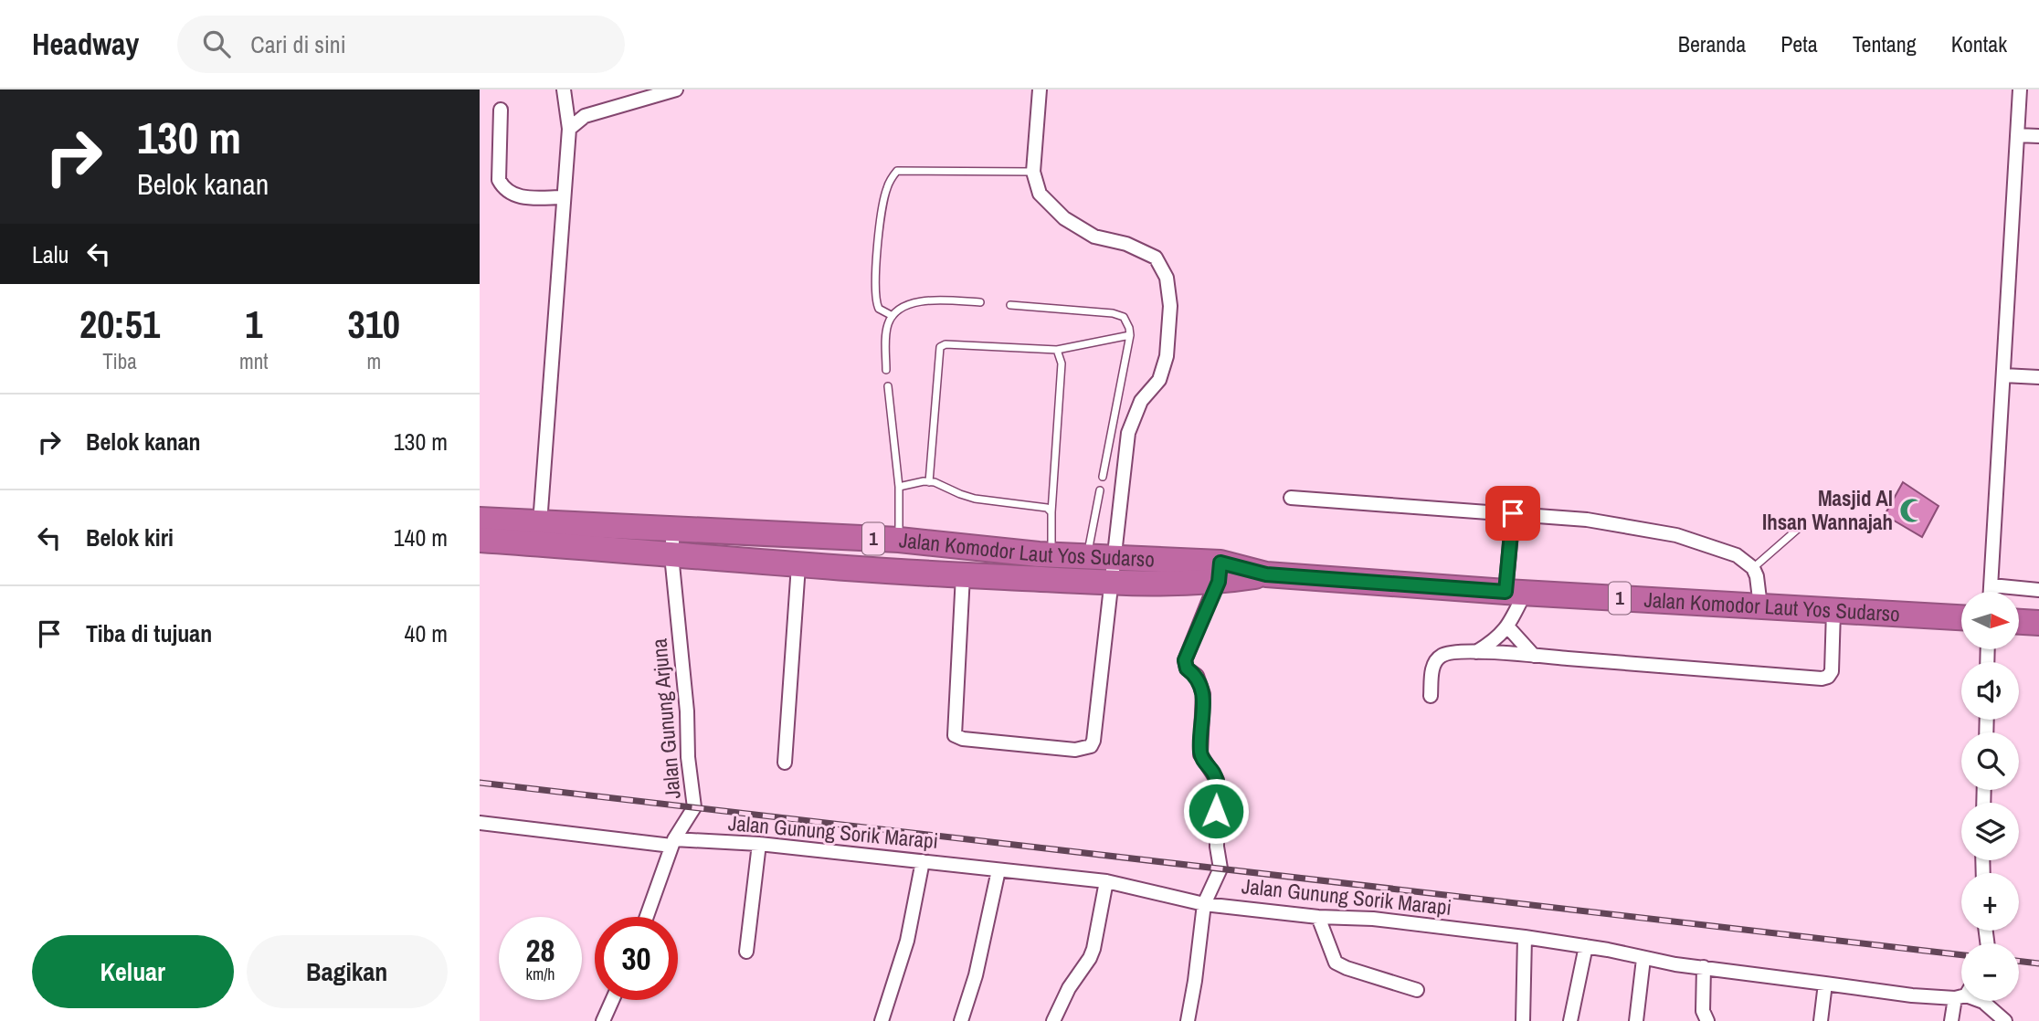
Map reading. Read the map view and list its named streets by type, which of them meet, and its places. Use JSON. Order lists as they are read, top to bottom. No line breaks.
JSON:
{"streets":{"highway":["1","Jalan Komodor Laut Yos Sudarso"],"street":["Jalan Gunung Arjuna","Jalan Gunung Sorik Marapi"]},"crossings":[["Jalan Komodor Laut Yos Sudarso","Jalan Gunung Arjuna"],["Jalan Gunung Arjuna","Jalan Gunung Sorik Marapi"]],"places":{"mosque":["Masjid Al Ihsan Wannajah"]},"north":"right","page":{"header":"Headway","search":"Cari di sini","nav":["Beranda","Peta","Tentang","Kontak"],"turn":["130 m","Belok kanan"],"then":"Lalu","eta":["20:51","Tiba","1","mnt","310","m"],"list":[{"name":"Belok kanan","value":"130 m"},{"name":"Belok kiri","value":"140 m"},{"name":"Tiba di tujuan","value":"40 m"}],"map_buttons":["+","−"],"speed":"28 km/h","limit":"30","buttons":["Keluar","Bagikan"]}}
